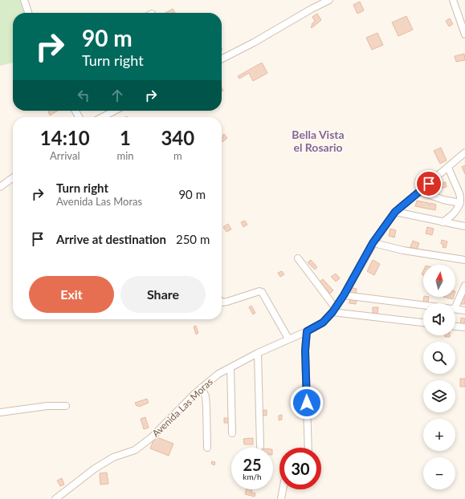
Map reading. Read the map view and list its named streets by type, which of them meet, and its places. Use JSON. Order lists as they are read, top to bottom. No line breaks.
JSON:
{"streets":{"street":["Avenida Las Moras"]},"districts":["Bella Vista el Rosario"],"north":"top","page":{"turn":["90 m","Turn right"],"eta":["14:10","Arrival","1","min","340","m"],"list":[{"name":"Turn right","note":"Avenida Las Moras","value":"90 m"},{"name":"Arrive at destination","value":"250 m"}],"map_buttons":["+","−"],"buttons":["Exit","Share"],"speed":"25 km/h","limit":"30"}}
